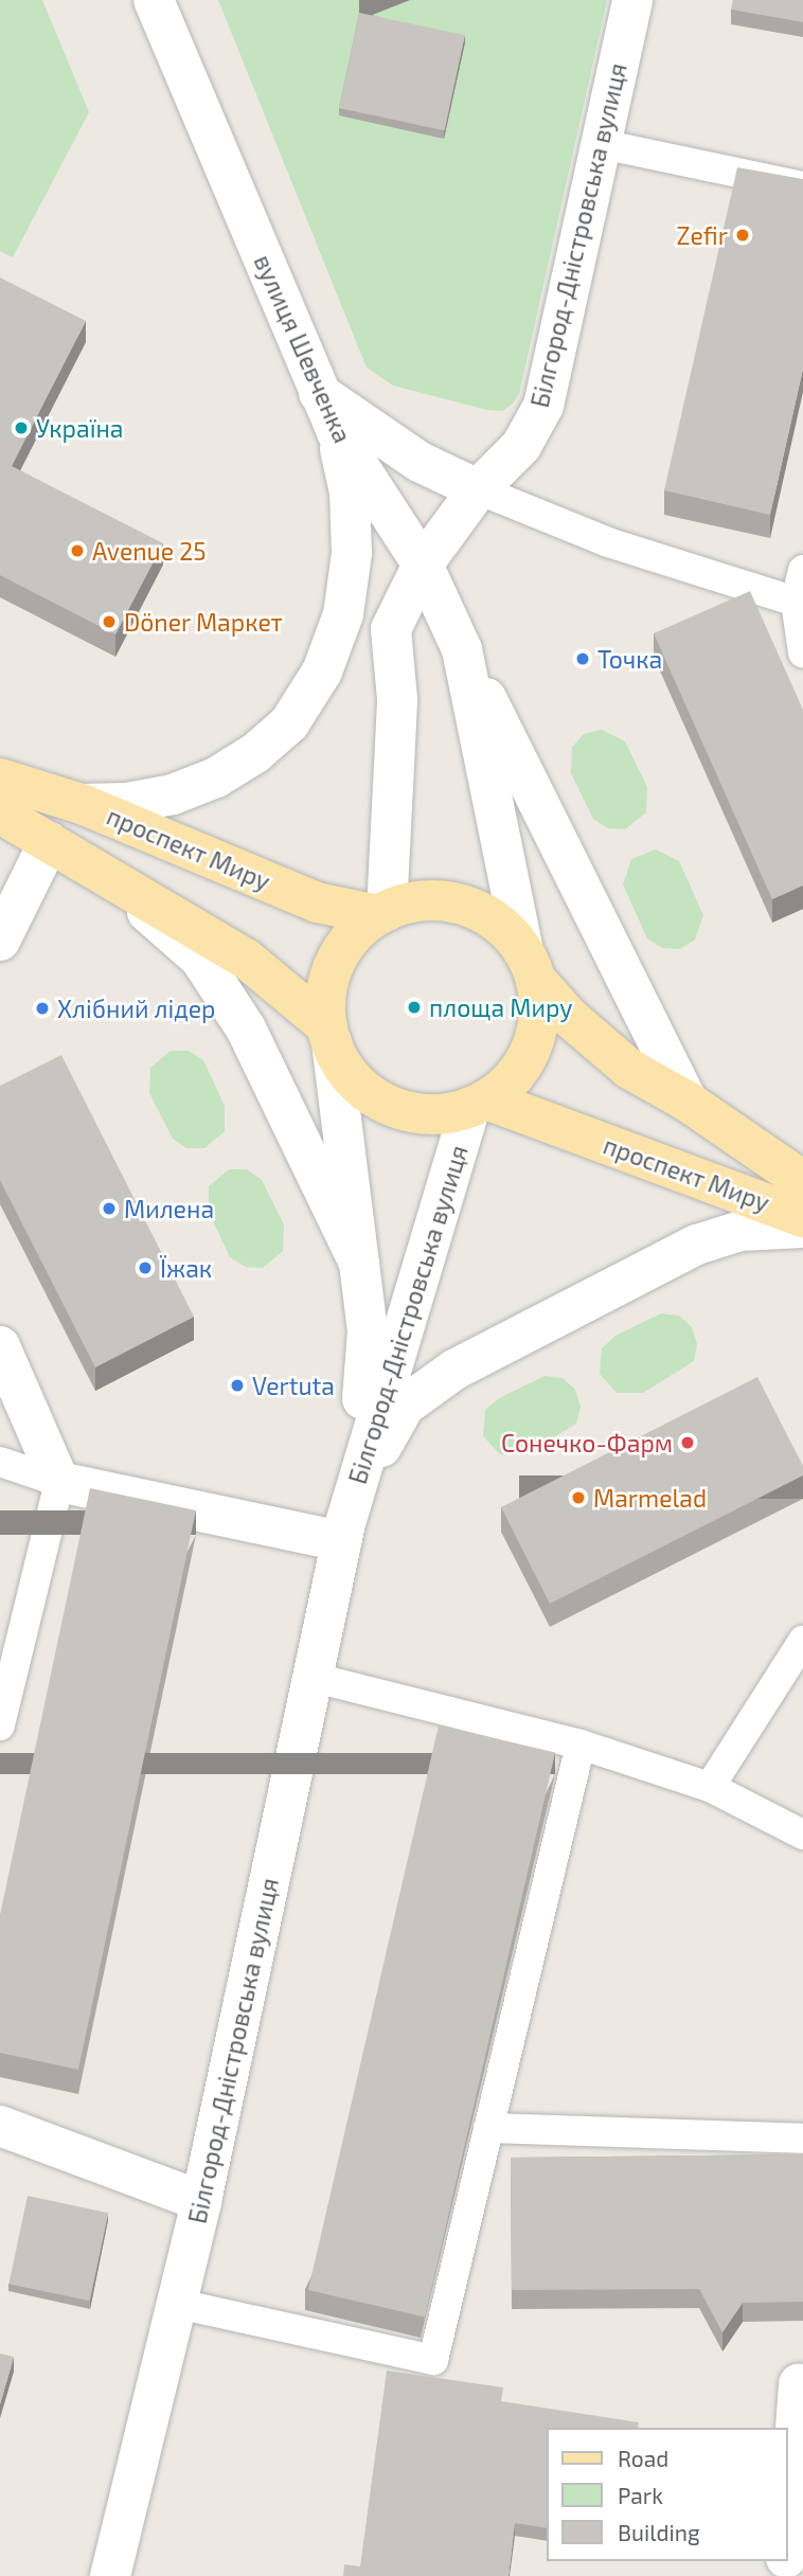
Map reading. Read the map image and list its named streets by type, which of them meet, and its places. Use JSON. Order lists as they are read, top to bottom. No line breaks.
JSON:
{"streets":{"main road":["Білгород-Дністровська вулиця","вулиця Шевченка","проспект Миру"]},"crossings":[["Білгород-Дністровська вулиця","вулиця Шевченка"],["Білгород-Дністровська вулиця","проспект Миру"]],"places":["Zefir","Україна","Avenue 25","Döner Маркет","Точка","площа Миру","Хлібний лідер","Милена","Їжак","Vertuta","Сонечко-Фарм","Marmelad"],"legend":["Road","Park","Building"]}
